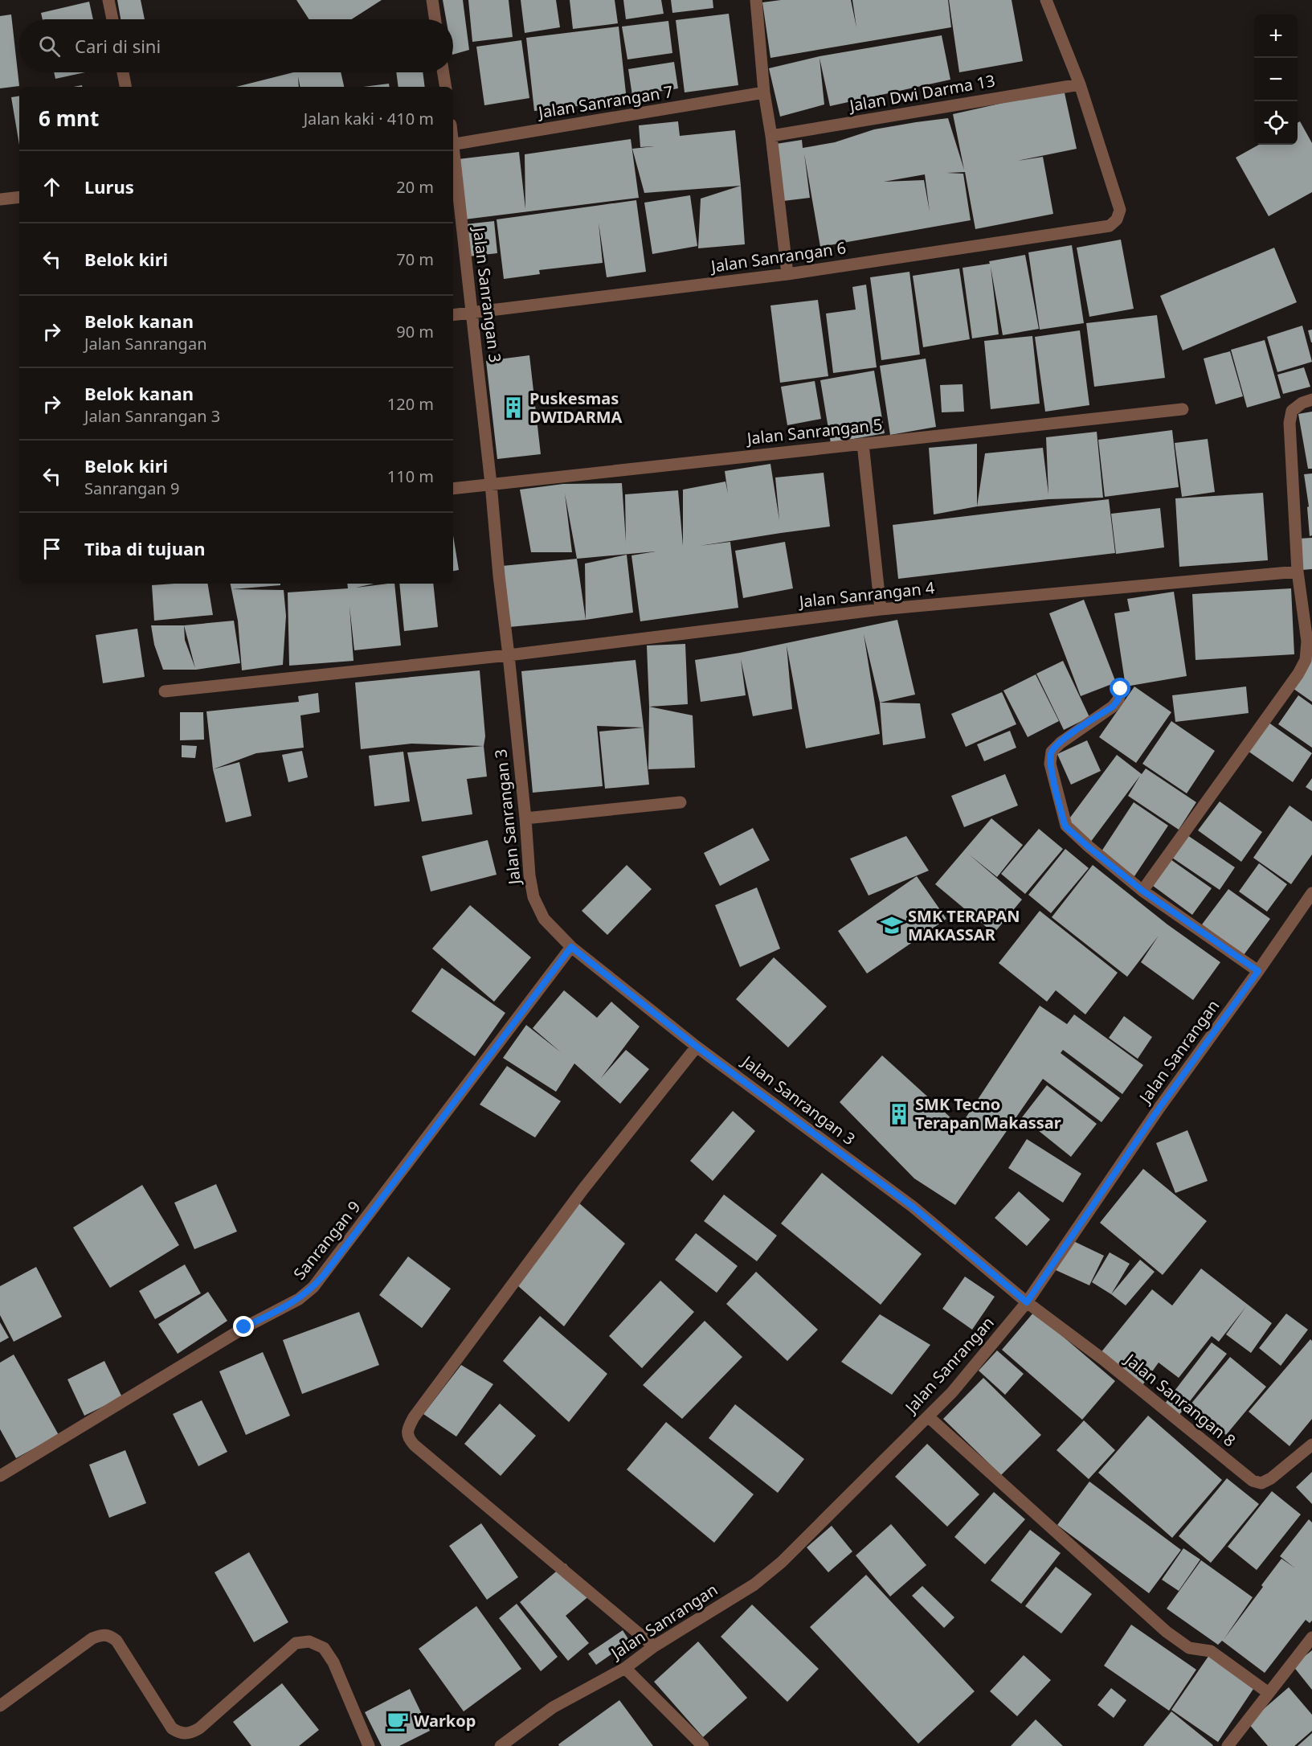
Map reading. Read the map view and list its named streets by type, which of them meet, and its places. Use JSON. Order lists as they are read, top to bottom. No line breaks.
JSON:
{"streets":{"street":["Jalan Dwi Darma 13","Jalan Sanrangan 7","Jalan Sanrangan 6","Jalan Sanrangan 3","Jalan Sanrangan 5","Jalan Sanrangan 4","Jalan Sanrangan","Sanrangan 9","Jalan Sanrangan 8"]},"crossings":[["Jalan Dwi Darma 13","Jalan Sanrangan 6"],["Jalan Sanrangan 6","Jalan Sanrangan 3"],["Jalan Sanrangan 3","Jalan Sanrangan 5"],["Jalan Sanrangan 3","Jalan Sanrangan 4"],["Jalan Sanrangan 3","Jalan Sanrangan"],["Jalan Sanrangan 3","Sanrangan 9"],["Jalan Sanrangan 3","Jalan Sanrangan 8"],["Jalan Sanrangan","Jalan Sanrangan 8"]],"places":{"building":["Puskesmas DWIDARMA","SMK Tecno Terapan Makassar"],"school or university":["SMK TERAPAN MAKASSAR"],"cafe":["Warkop"]},"page":{"map_buttons":["+","−"],"search":"Cari di sini","heading":["6 mnt","Jalan kaki · 410 m"],"list":[["Lurus","20 m"],["Belok kiri","70 m"],["Belok kanan","Jalan Sanrangan","90 m"],["Belok kanan","Jalan Sanrangan 3","120 m"],["Belok kiri","Sanrangan 9","110 m"],"Tiba di tujuan"]}}
